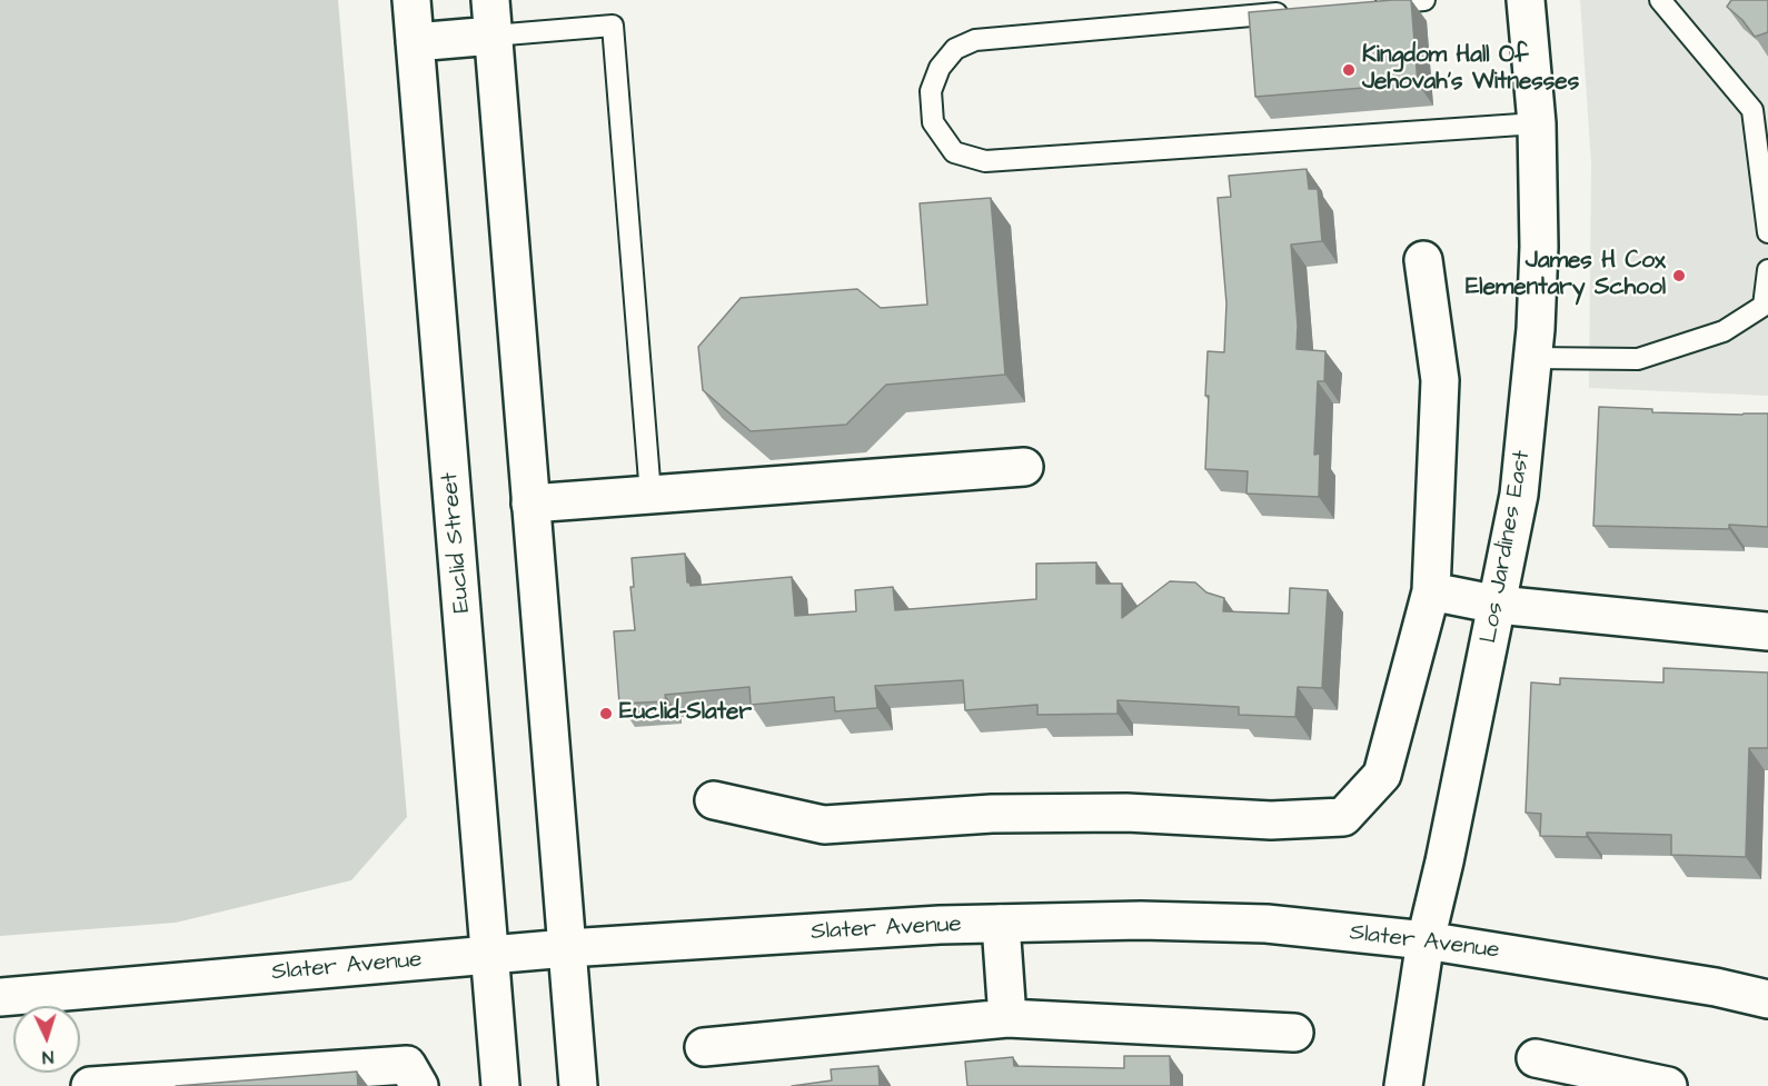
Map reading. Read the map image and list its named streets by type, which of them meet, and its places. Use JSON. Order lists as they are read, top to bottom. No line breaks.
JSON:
{"streets":{"street":["Euclid Street","Los Jardines East","Slater Avenue"]},"crossings":[["Euclid Street","Slater Avenue"],["Los Jardines East","Slater Avenue"]],"places":["Kingdom Hall Of Jehovah's Witnesses","James H Cox Elementary School","Euclid-Slater"],"north":"bottom"}
